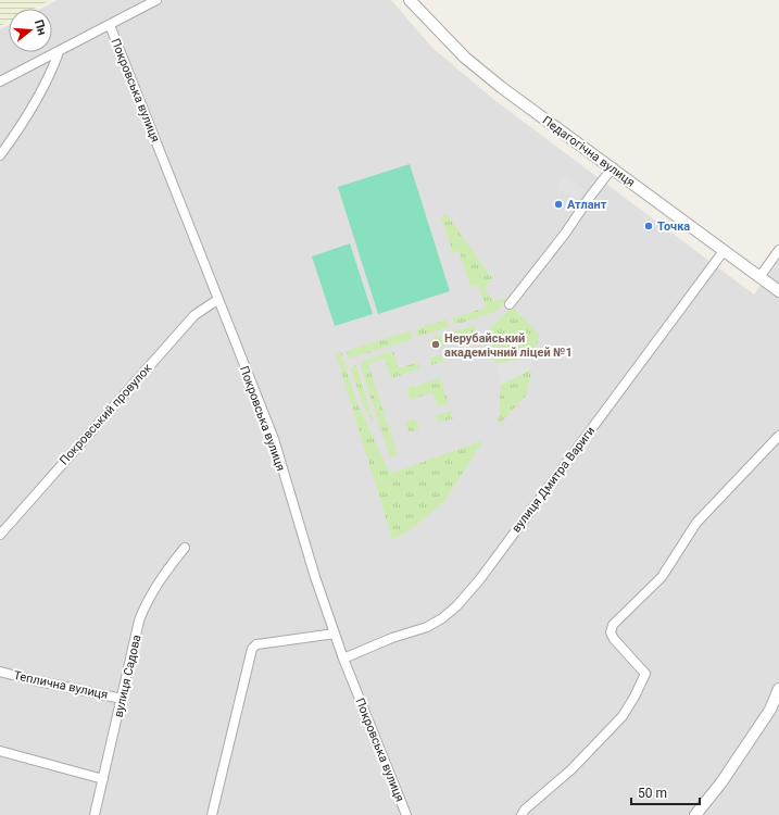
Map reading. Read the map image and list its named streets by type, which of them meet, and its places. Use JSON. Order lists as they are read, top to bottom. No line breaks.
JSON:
{"streets":{"street":["Покровська вулиця","Педагогічна вулиця","Покровський провулок","вулиця Дмитра Вариги","вулиця Садова","Теплична вулиця"]},"crossings":[["Покровська вулиця","Покровський провулок"],["Покровська вулиця","вулиця Дмитра Вариги"],["Педагогічна вулиця","вулиця Дмитра Вариги"],["вулиця Садова","Теплична вулиця"]],"places":["Атлант","Точка","Нерубайський академічний ліцей №1"],"scale_bar":"50 m","north":"right"}
